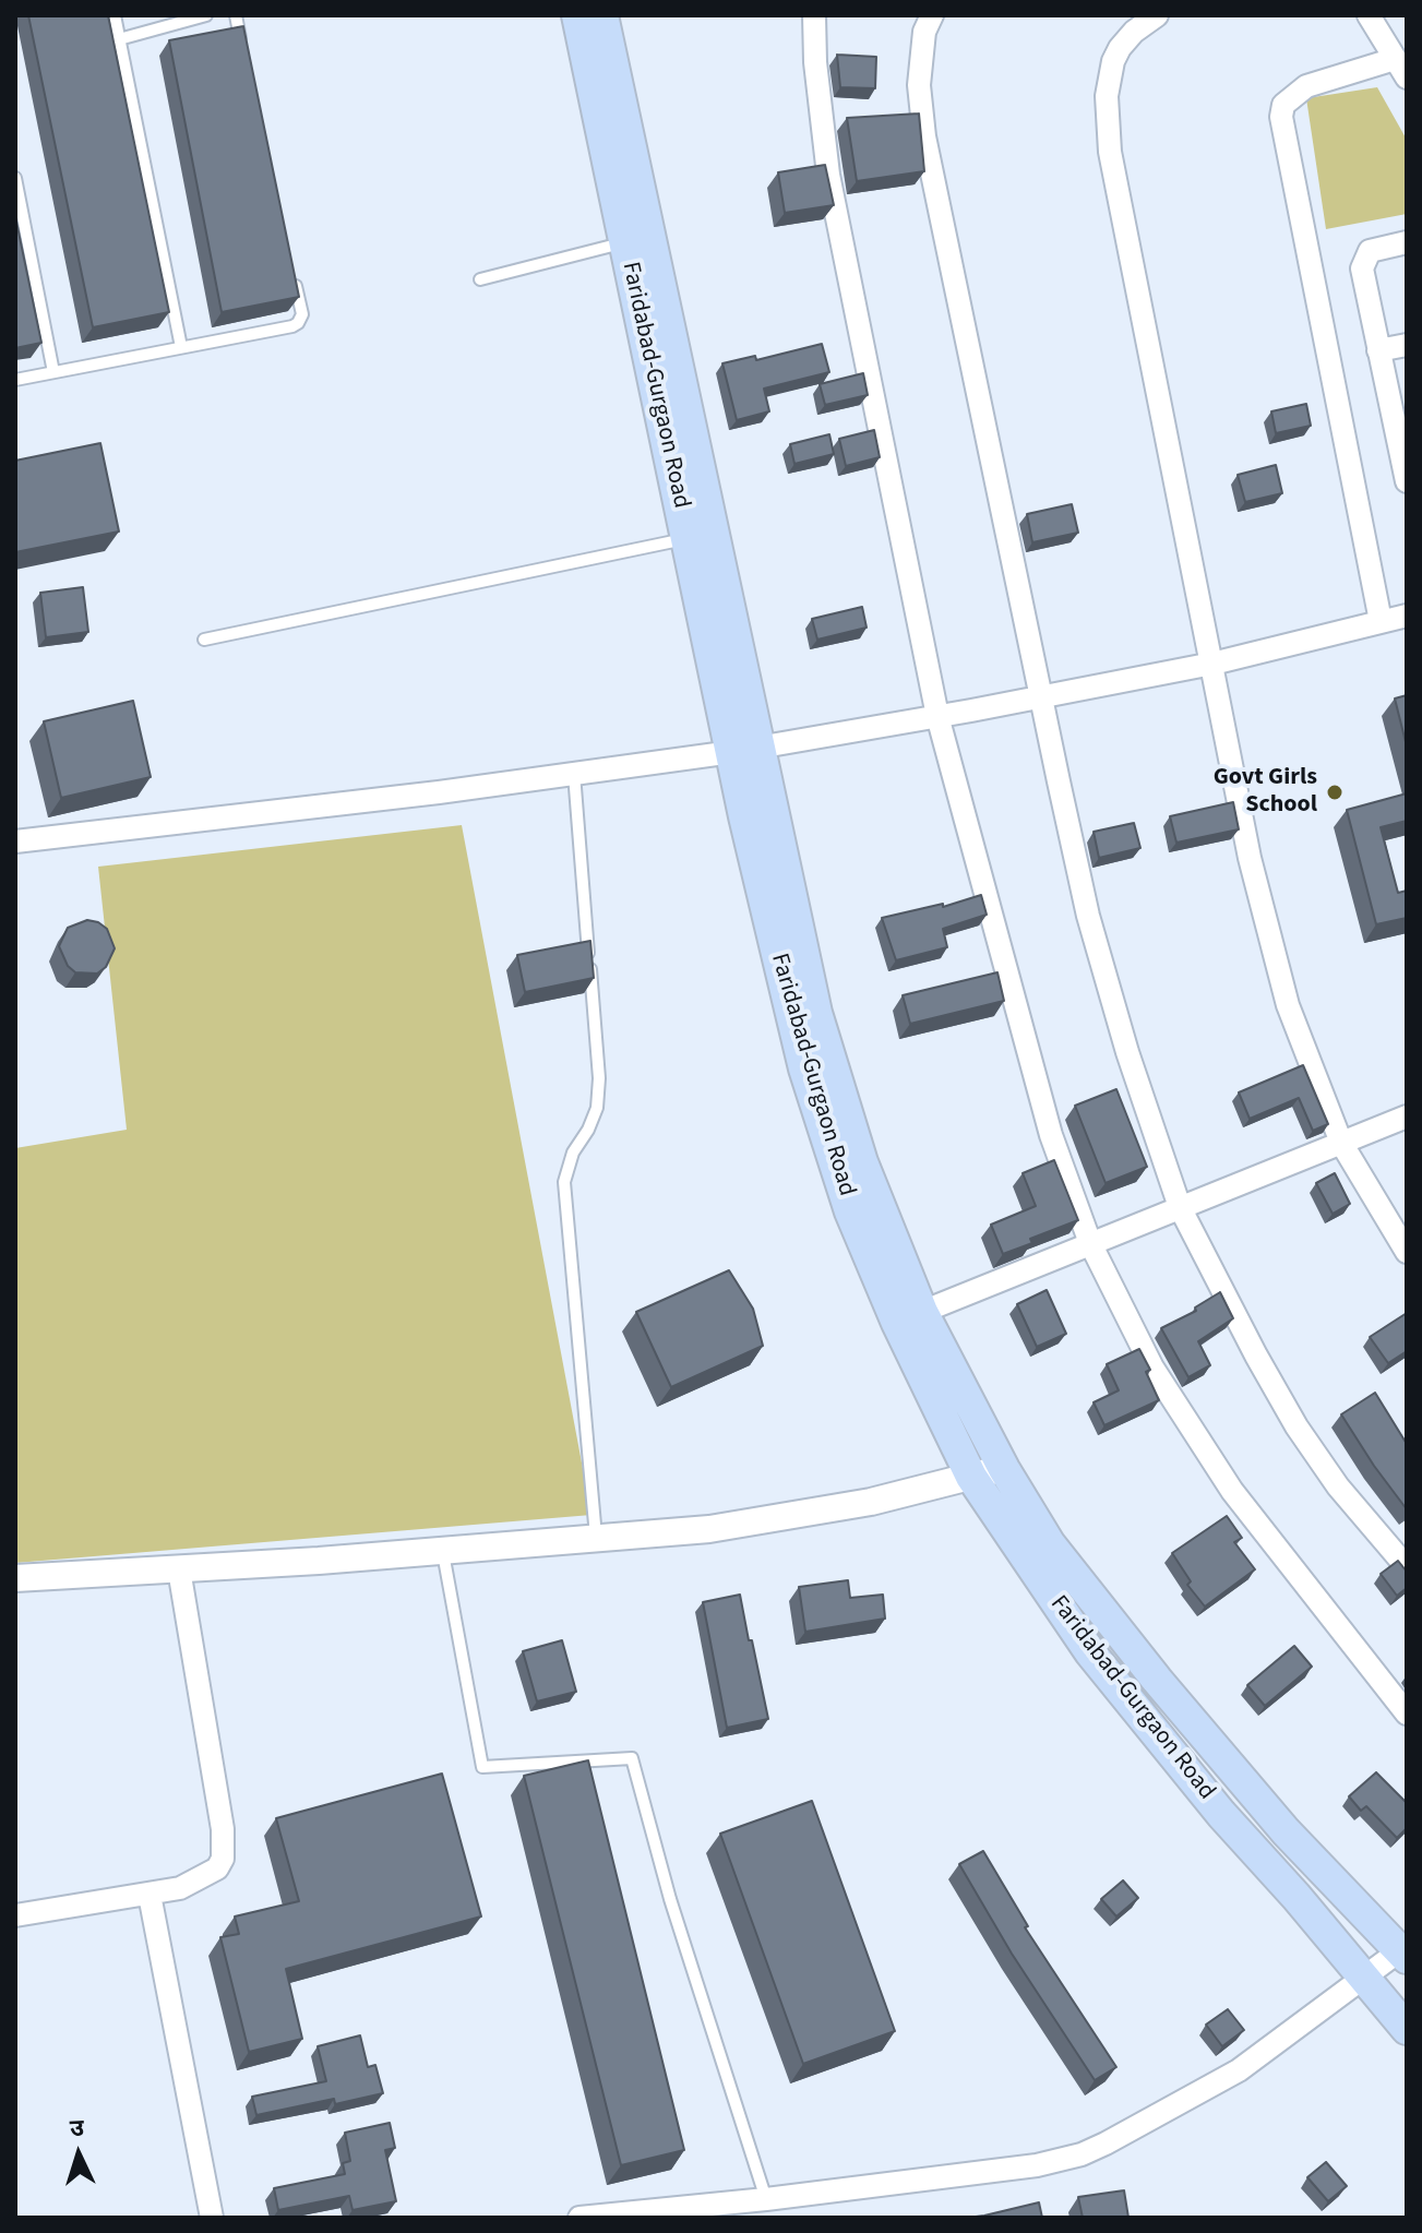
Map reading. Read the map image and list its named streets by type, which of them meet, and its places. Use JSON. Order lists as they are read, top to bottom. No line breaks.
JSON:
{"streets":{"main road":["Faridabad-Gurgaon Road"]},"places":["Govt Girls School"],"north":"top"}
